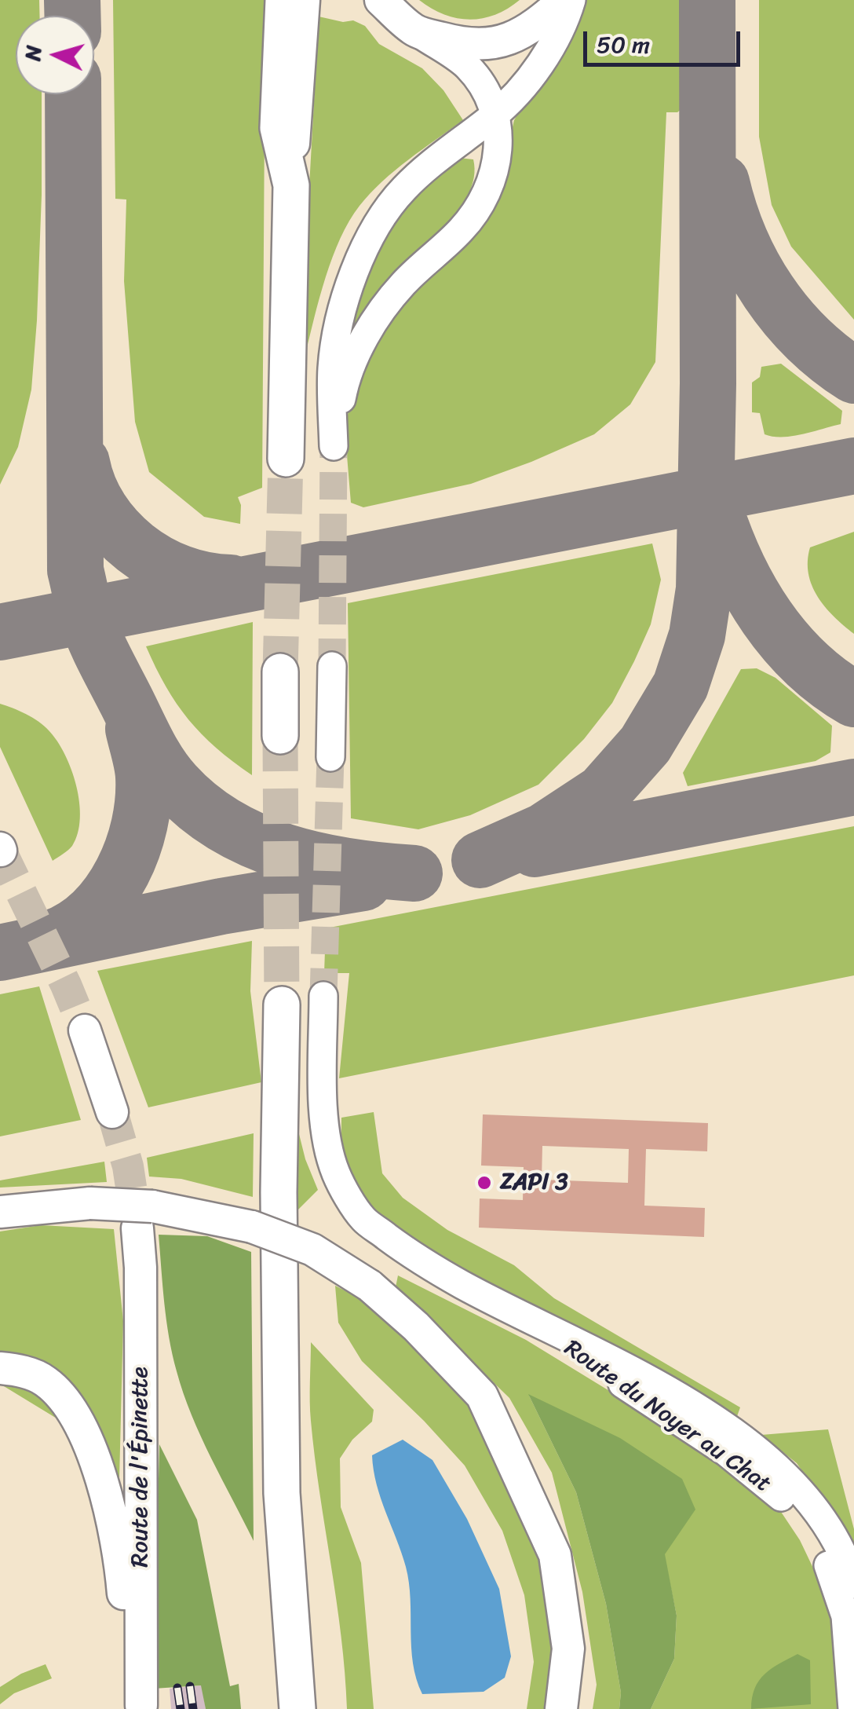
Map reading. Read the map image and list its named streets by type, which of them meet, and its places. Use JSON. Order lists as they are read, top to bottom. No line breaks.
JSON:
{"streets":{"main road":["Route de l'Épinette"],"street":["Route du Noyer au Chat"]},"places":["ZAPI 3"],"scale_bar":"50 m","north":"left"}
